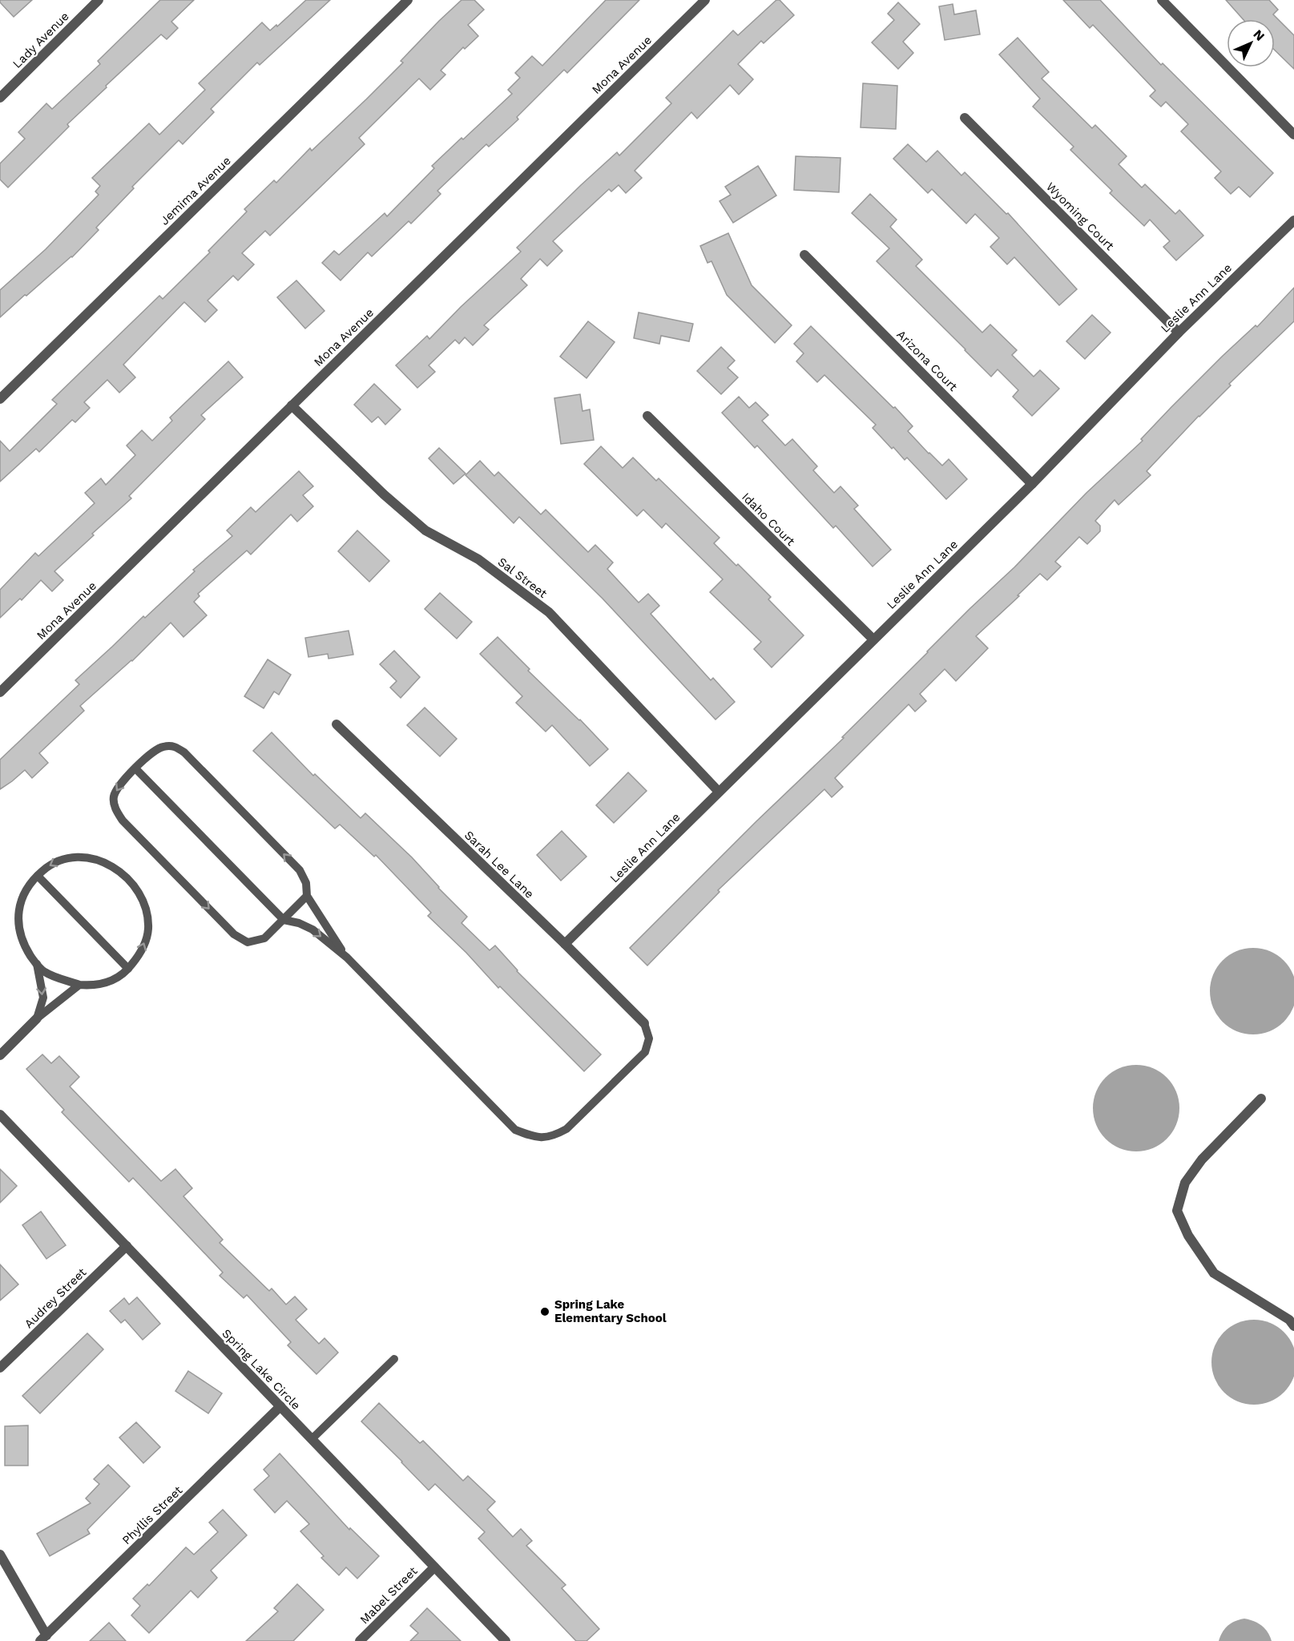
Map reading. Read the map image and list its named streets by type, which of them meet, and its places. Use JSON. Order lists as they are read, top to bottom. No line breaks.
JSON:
{"streets":{"street":["Lady Avenue","Mona Avenue","Jemima Avenue","Wyoming Court","Leslie Ann Lane","Arizona Court","Idaho Court","Sal Street","Sarah Lee Lane","Audrey Street","Spring Lake Circle","Phyllis Street","Mabel Street"]},"crossings":[["Mona Avenue","Sal Street"],["Wyoming Court","Leslie Ann Lane"],["Leslie Ann Lane","Arizona Court"],["Leslie Ann Lane","Idaho Court"],["Leslie Ann Lane","Sal Street"],["Leslie Ann Lane","Sarah Lee Lane"],["Audrey Street","Spring Lake Circle"],["Spring Lake Circle","Phyllis Street"],["Spring Lake Circle","Mabel Street"]],"places":["Spring Lake Elementary School"],"north":"top right"}
